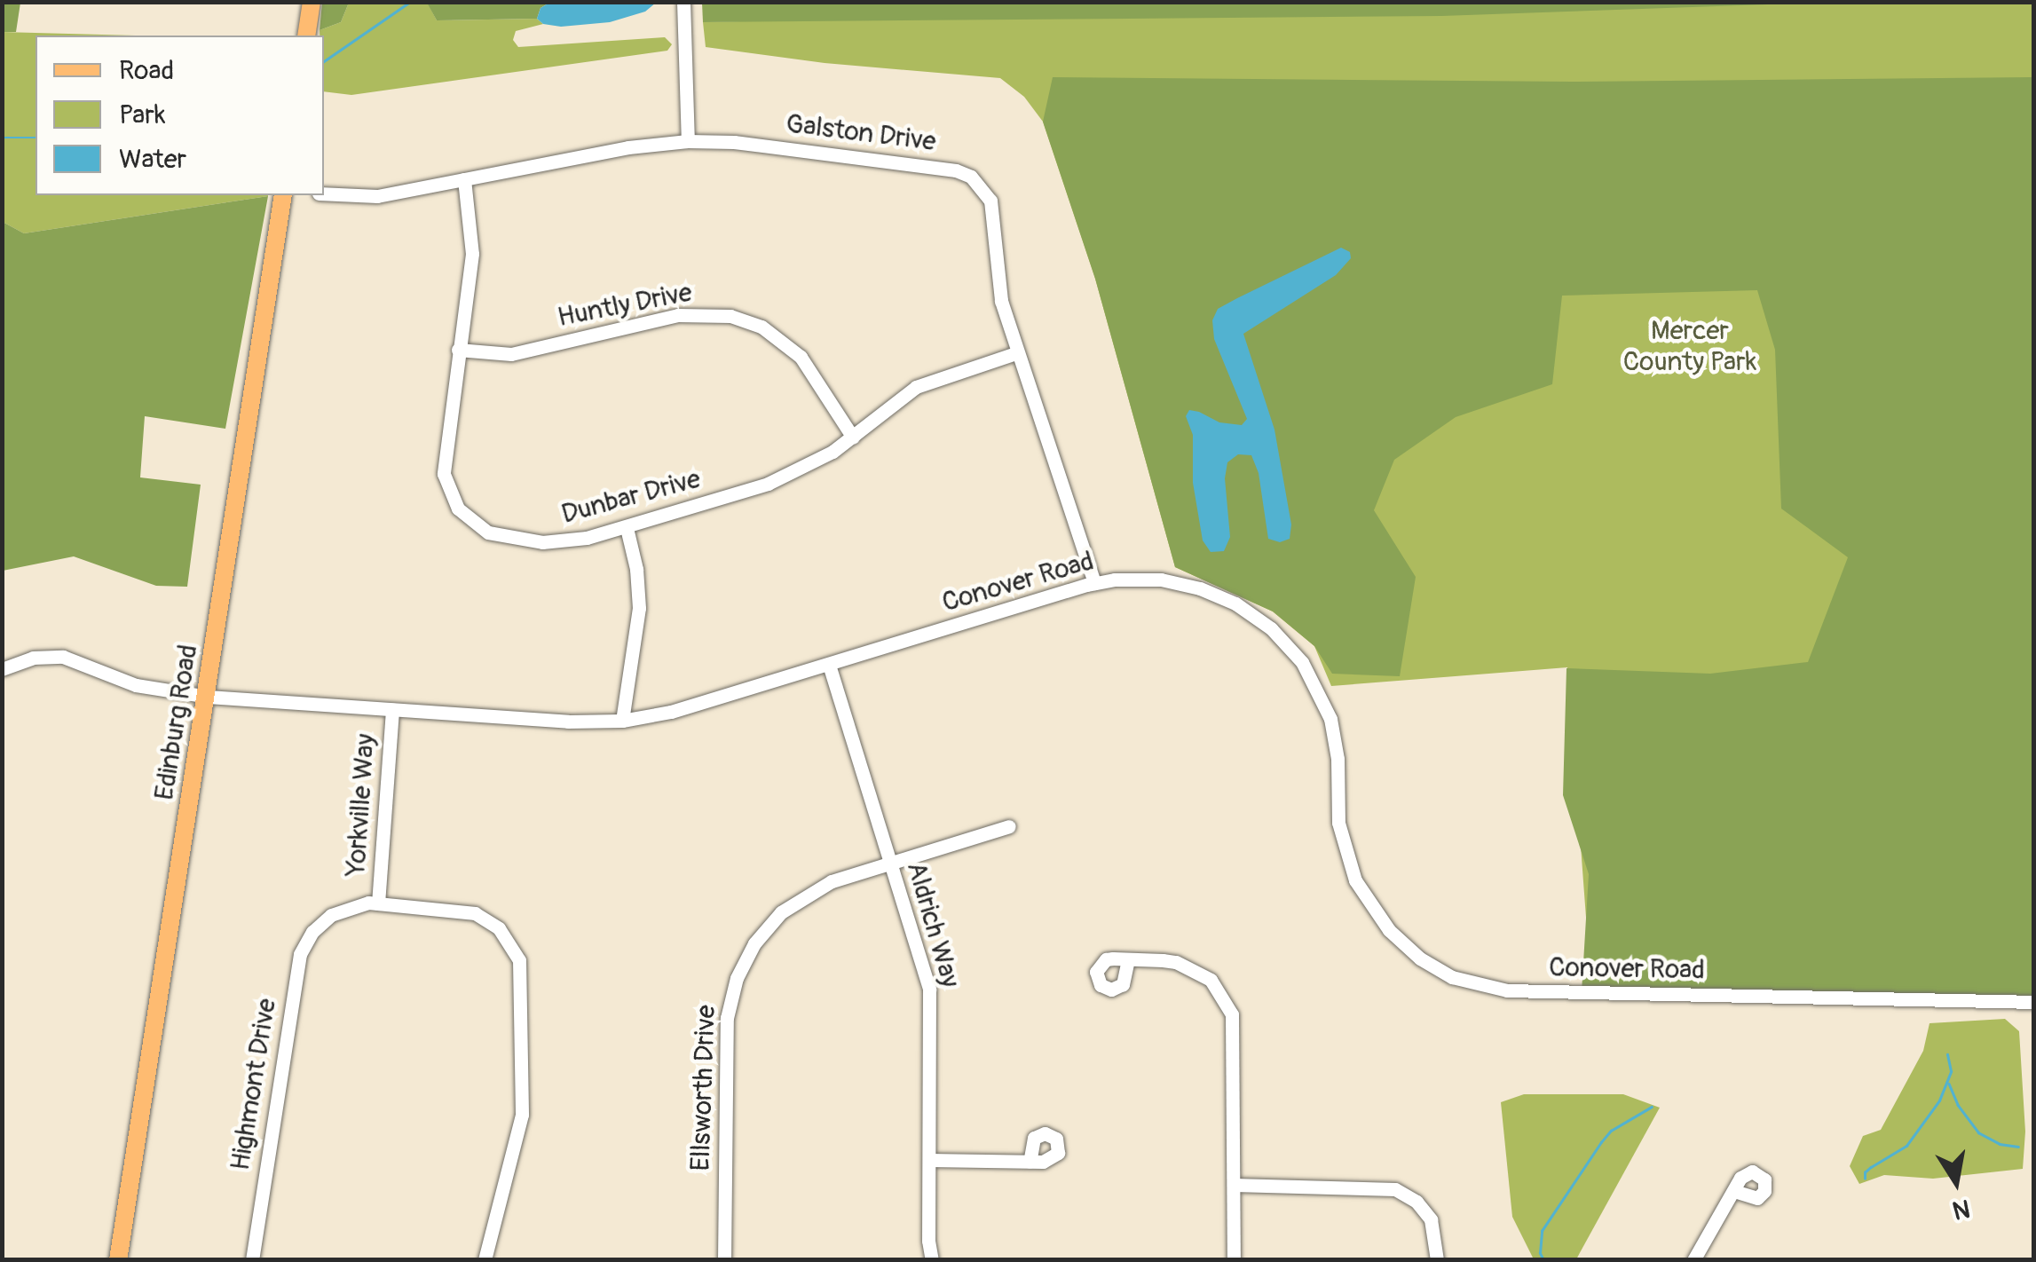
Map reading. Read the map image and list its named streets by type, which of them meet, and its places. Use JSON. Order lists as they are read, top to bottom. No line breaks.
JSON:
{"streets":{"main road":["Edinburg Road"],"street":["Galston Drive","Huntly Drive","Dunbar Drive","Conover Road","Yorkville Way","Aldrich Way","Highmont Drive","Ellsworth Drive"]},"crossings":[["Galston Drive","Dunbar Drive"],["Galston Drive","Conover Road"],["Huntly Drive","Dunbar Drive"],["Conover Road","Edinburg Road"],["Conover Road","Yorkville Way"],["Conover Road","Aldrich Way"],["Yorkville Way","Highmont Drive"],["Aldrich Way","Ellsworth Drive"]],"parks":["Mercer County Park"],"legend":["Road","Park","Water"],"north":"bottom"}
